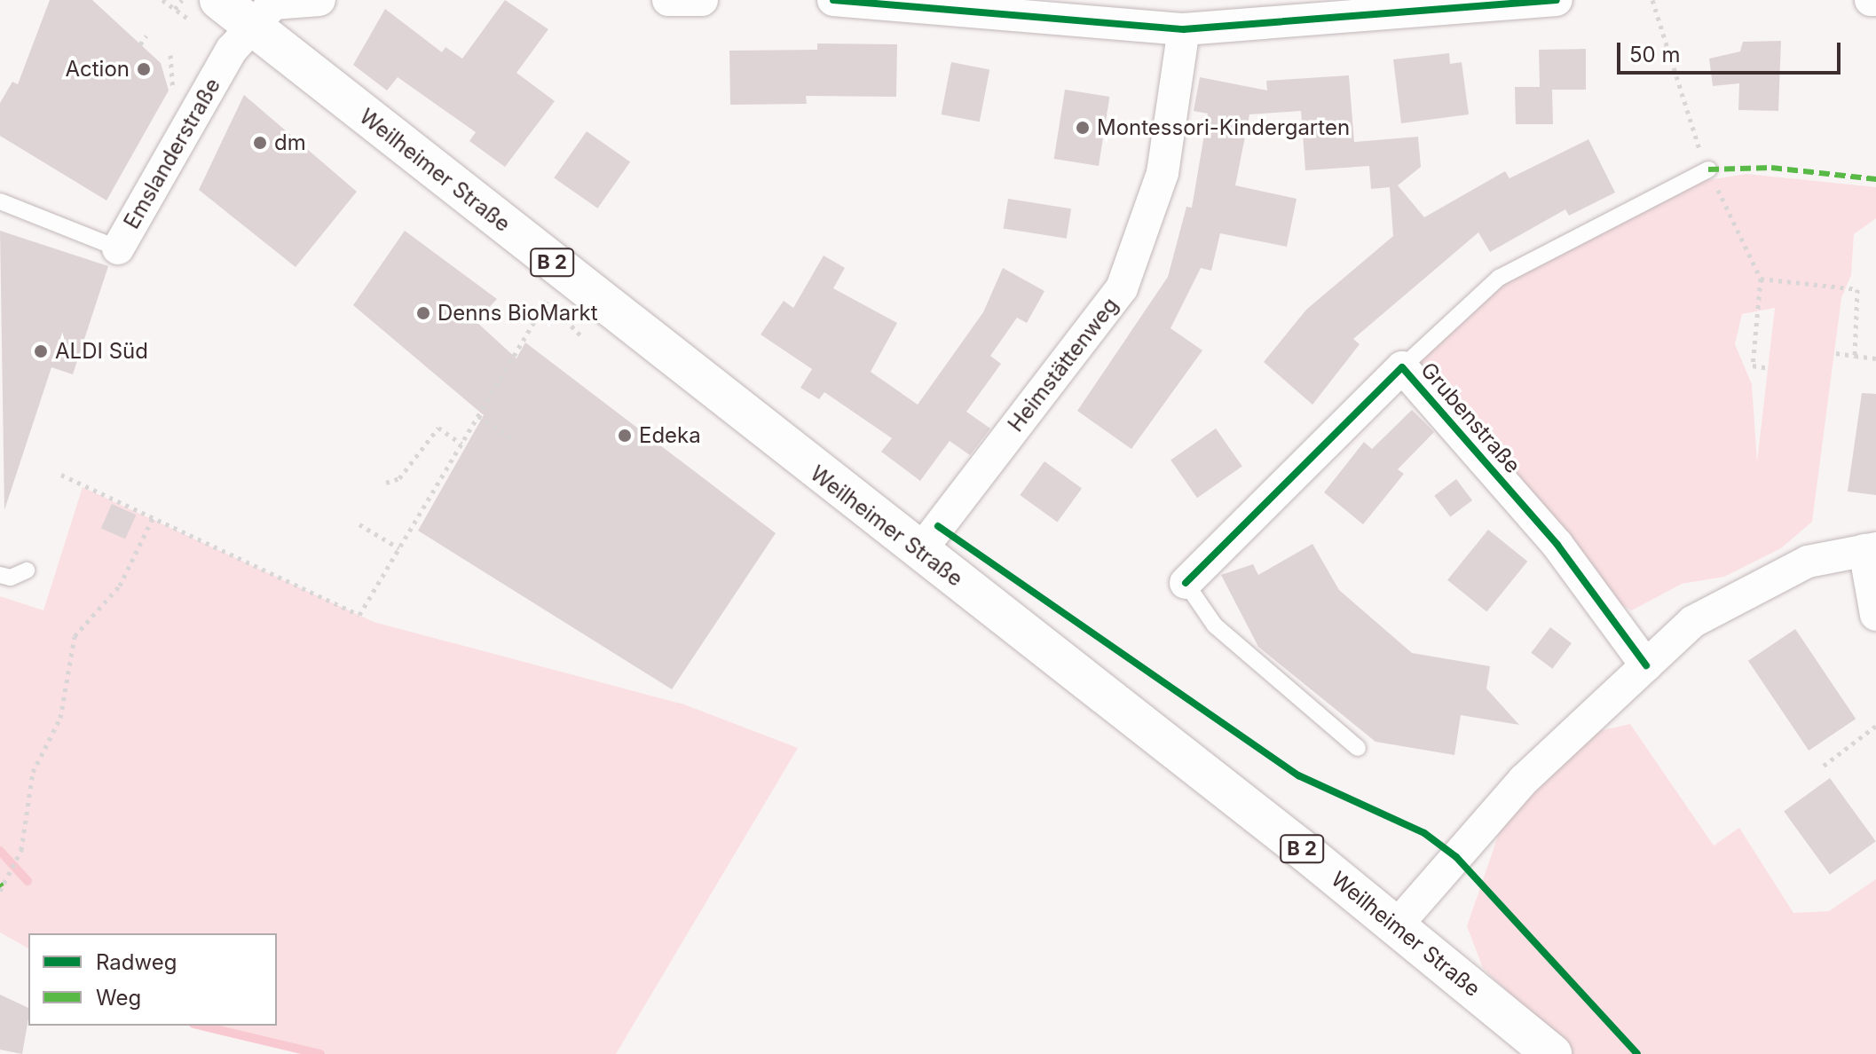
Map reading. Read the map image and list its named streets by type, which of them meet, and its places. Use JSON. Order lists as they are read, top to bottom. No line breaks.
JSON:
{"streets":{"main road":["Weilheimer Straße","B 2"],"street":["Emslanderstraße","Heimstättenweg","Grubenstraße"]},"crossings":[["Emslanderstraße","Weilheimer Straße"],["Weilheimer Straße","Heimstättenweg"]],"places":["Action","Montessori-Kindergarten","dm","Denns BioMarkt","ALDI Süd","Edeka"],"legend":["Radweg","Weg"],"scale_bar":"50 m"}
